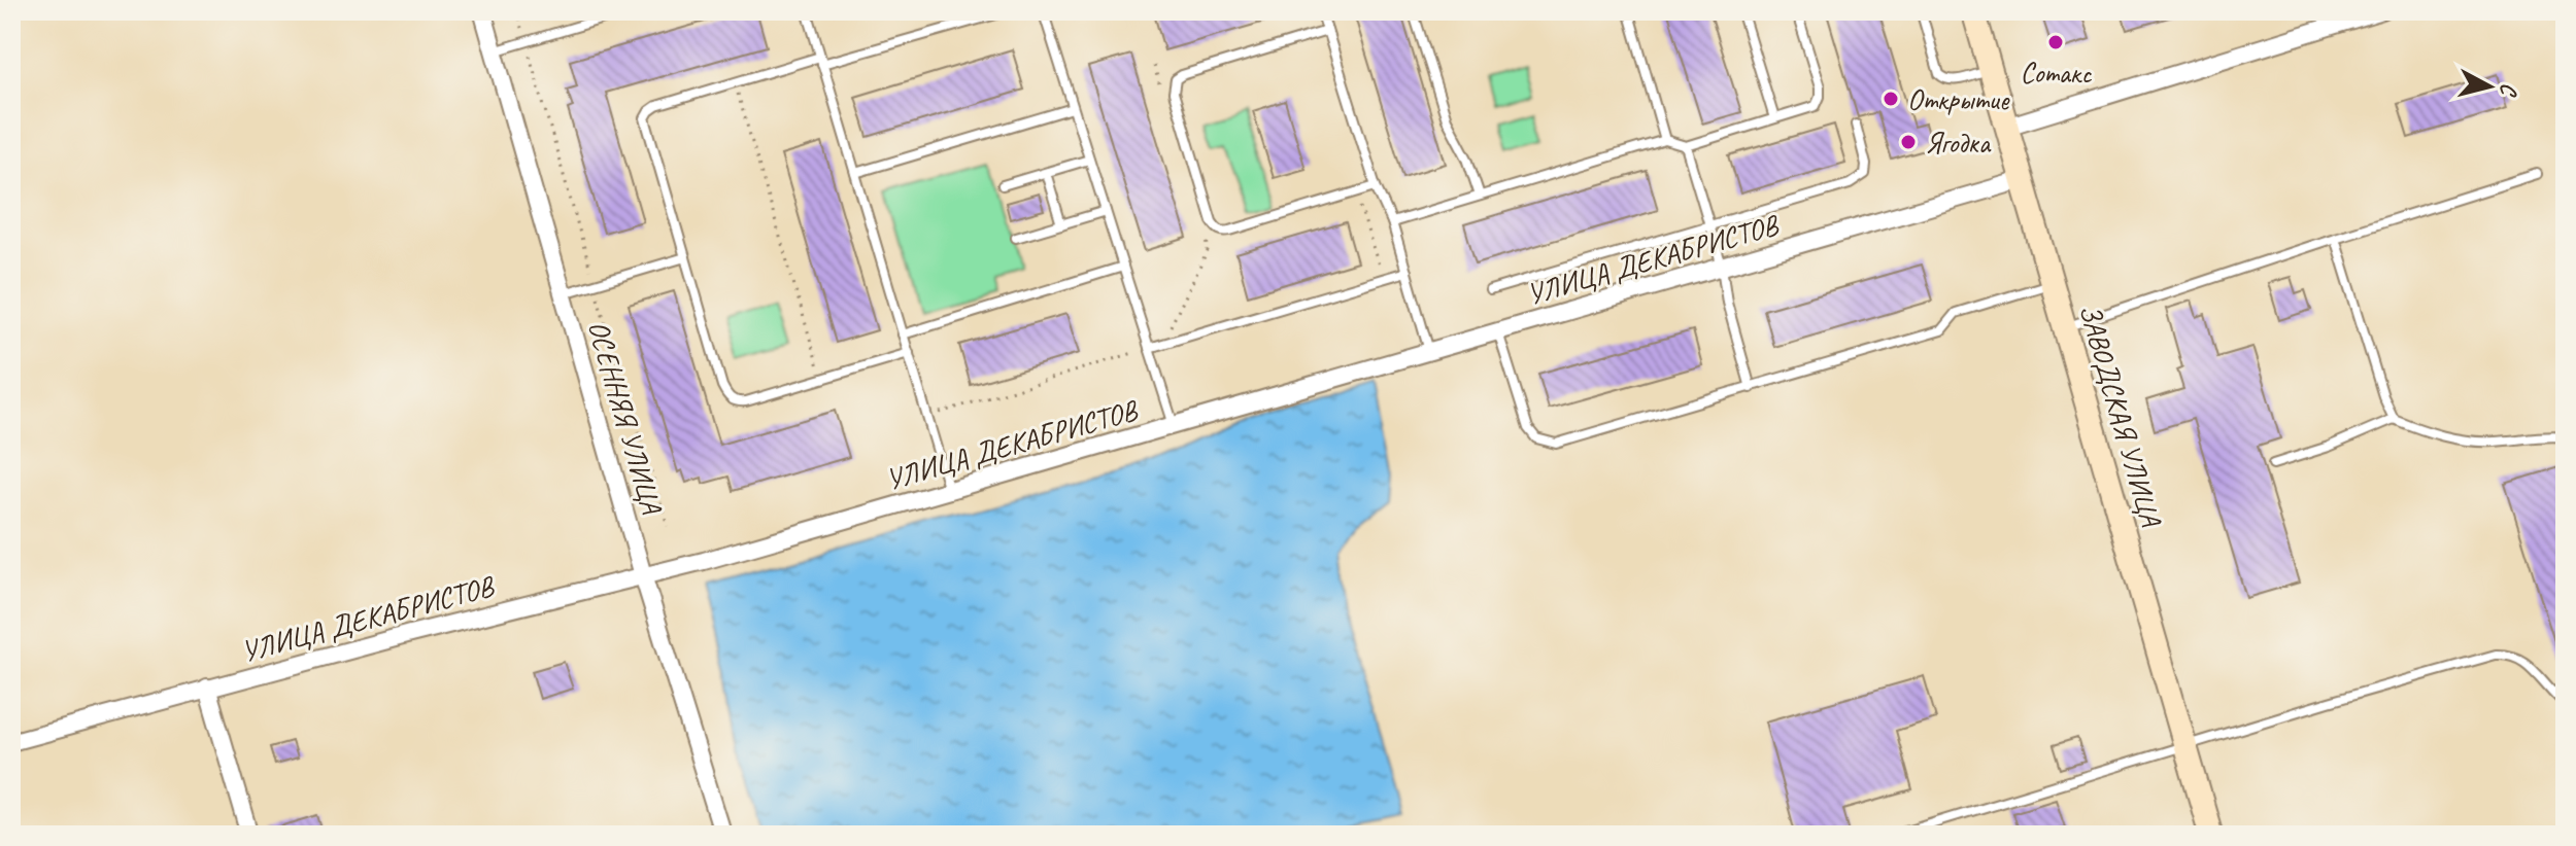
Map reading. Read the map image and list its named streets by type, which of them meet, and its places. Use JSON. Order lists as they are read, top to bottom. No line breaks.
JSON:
{"streets":{"street":["УЛИЦА ДЕКАБРИСТОВ","ЗАВОДСКАЯ УЛИЦА","ОСЕННЯЯ УЛИЦА"]},"crossings":[["УЛИЦА ДЕКАБРИСТОВ","ЗАВОДСКАЯ УЛИЦА"],["УЛИЦА ДЕКАБРИСТОВ","ОСЕННЯЯ УЛИЦА"]],"places":["Сотакс","Открытие","Ягодка"],"north":"right"}
